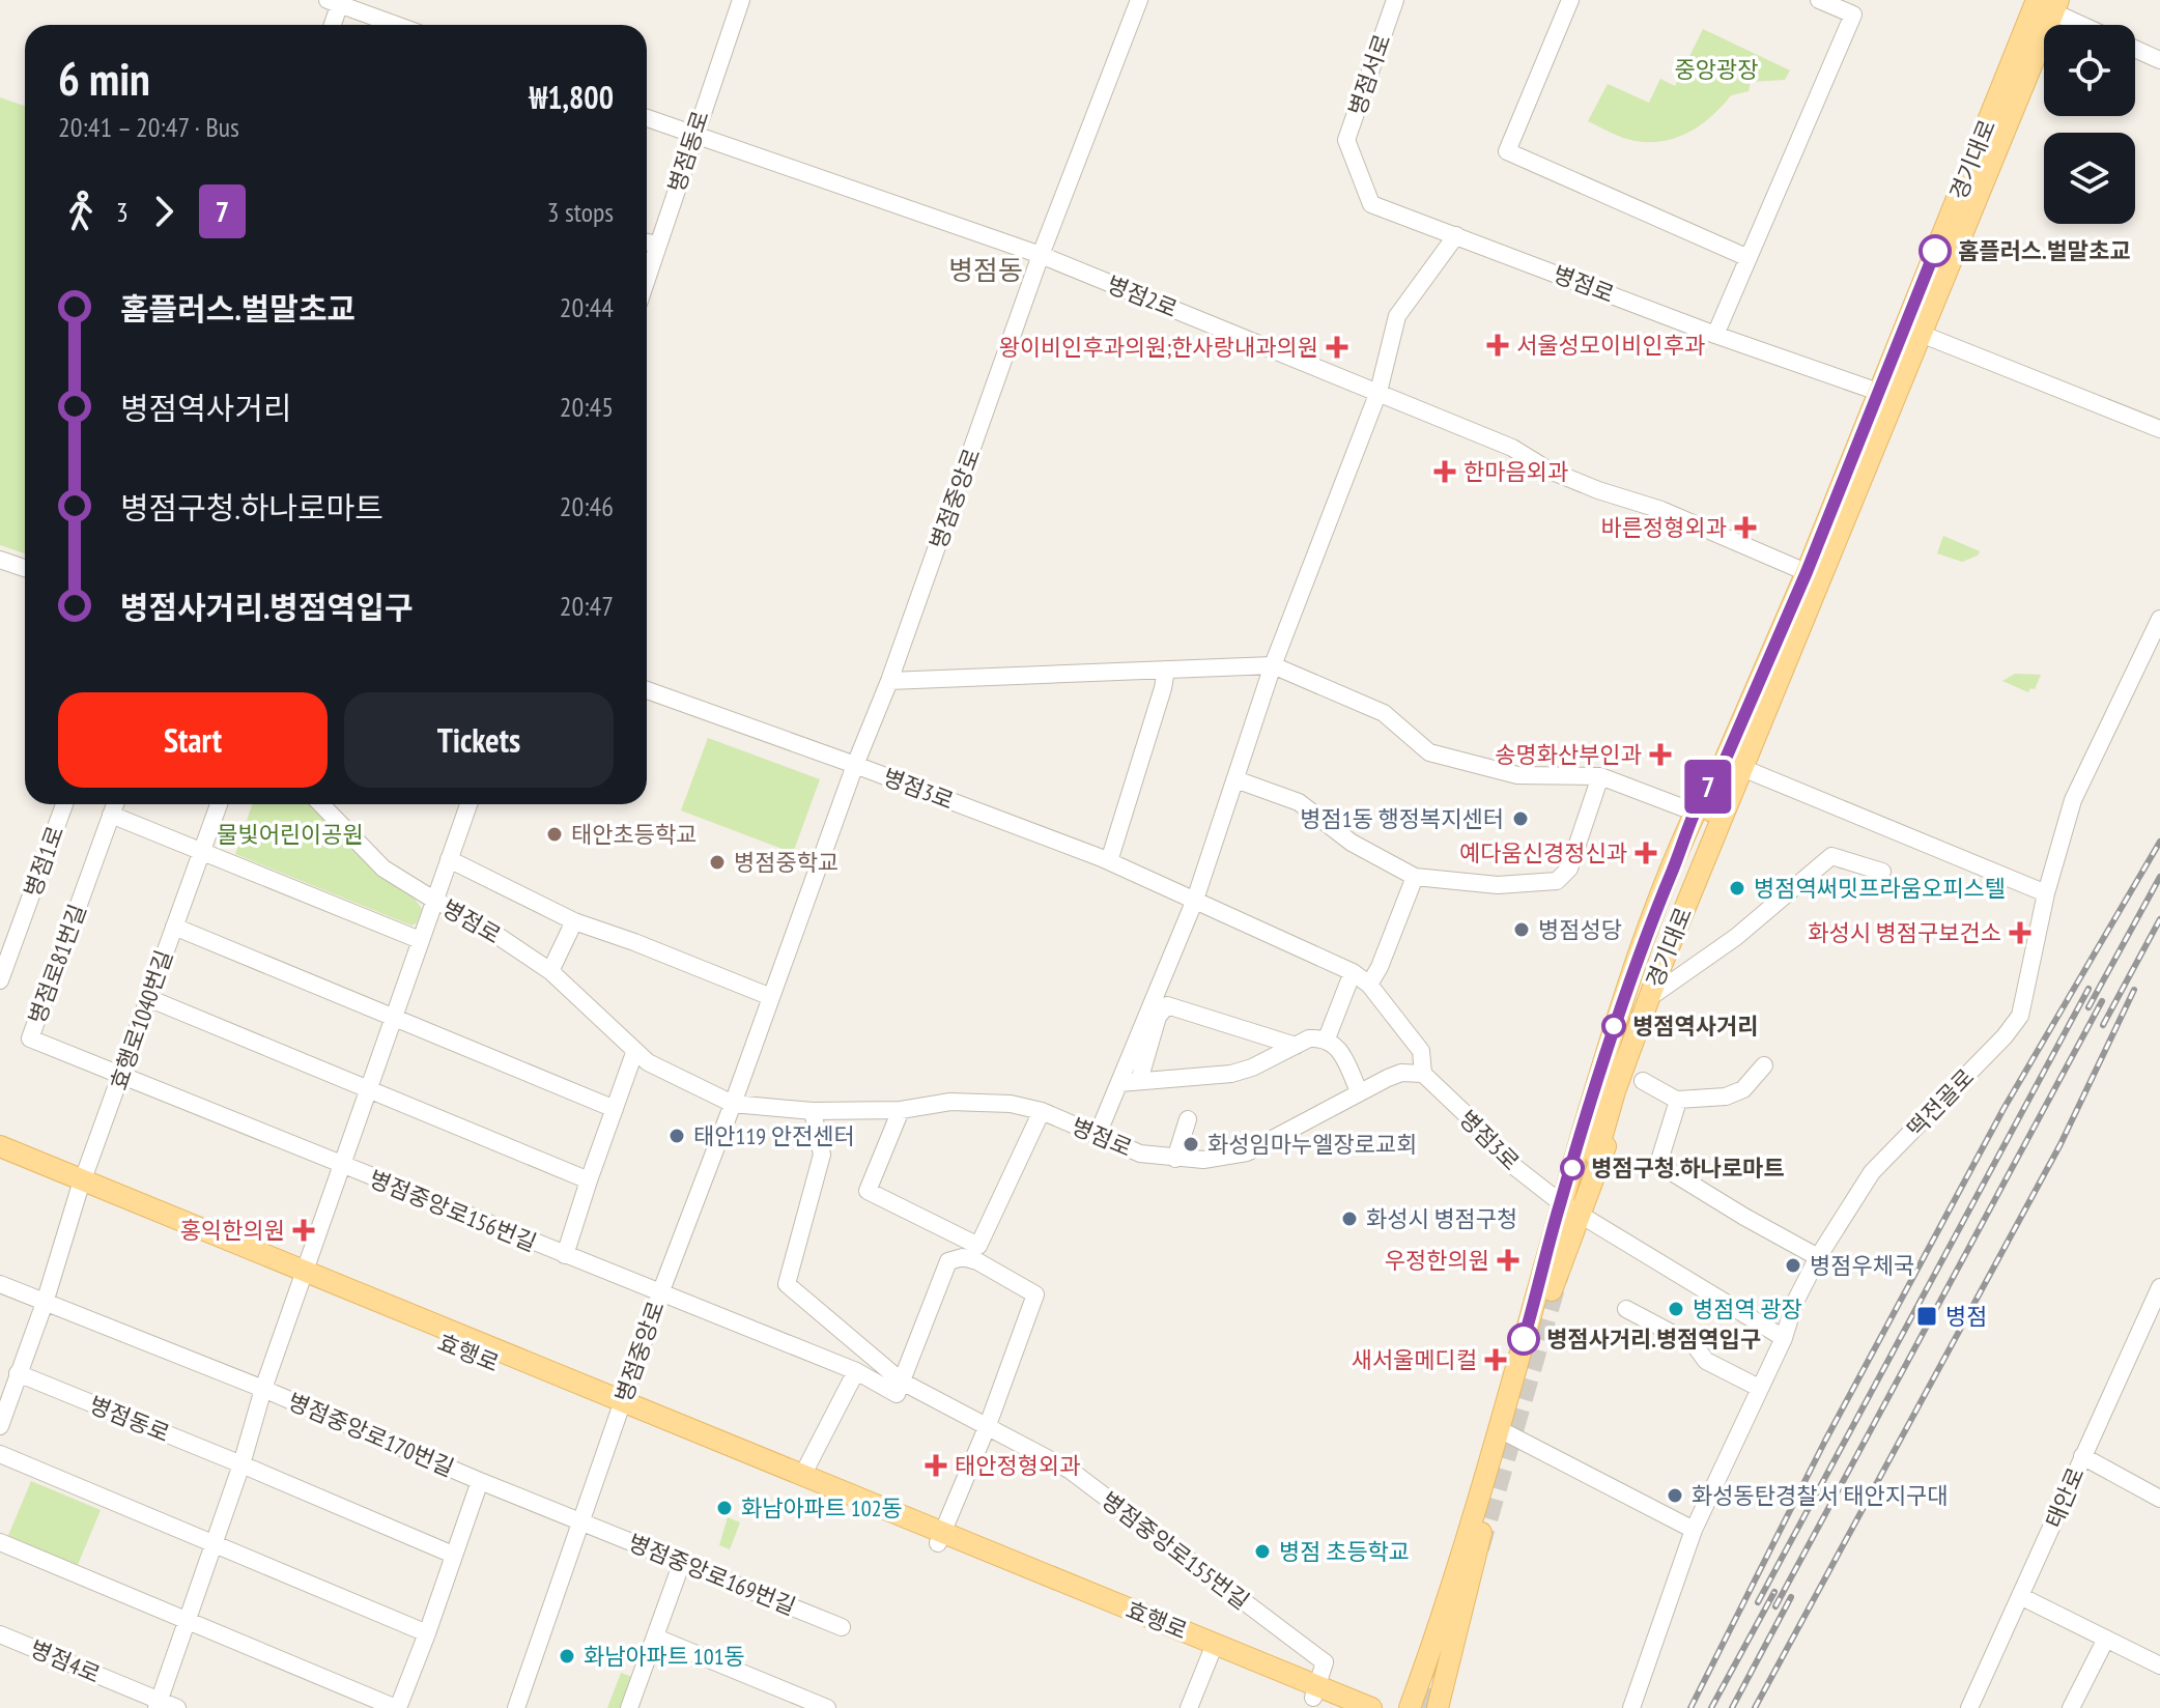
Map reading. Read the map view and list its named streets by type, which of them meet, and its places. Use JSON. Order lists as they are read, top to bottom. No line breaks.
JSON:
{"streets":{"main road":["경기대로","효행로"],"street":["병점서로","병점동로","병점로","병점2로","병점중앙로","병점3로","병점1로","병점로81번길","효행로1040번길","떡전골로","병점중앙로156번길","병점중앙로170번길","태안로","병점중앙로155번길","병점중앙로169번길","병점4로"]},"crossings":[["병점서로","병점로"],["병점동로","병점2로"],["병점동로","효행로1040번길"],["경기대로","병점로"],["경기대로","병점2로"],["병점로","병점중앙로"],["병점로","병점3로"],["병점로","병점중앙로156번길"],["병점로","병점중앙로155번길"],["병점2로","병점중앙로"],["병점중앙로","병점3로"],["병점중앙로","병점중앙로156번길"],["병점중앙로","효행로"],["병점중앙로","병점중앙로170번길"],["병점중앙로","병점중앙로155번길"],["병점중앙로","병점중앙로169번길"],["병점3로","떡전골로"],["병점로81번길","효행로1040번길"],["효행로1040번길","효행로"],["병점중앙로156번길","병점중앙로155번길"],["효행로","병점중앙로155번길"],["병점중앙로170번길","병점중앙로169번길"]],"districts":["병점동"],"parks":["중앙광장","물빛어린이공원"],"places":{"other":["홈플러스.벌말초교","병점1동 행정복지센터","태안초등학교","병점중학교","병점역써밋프라움오피스텔","병점성당","병점역사거리","태안119 안전센터","화성임마누엘장로교회","병점구청.하나로마트","화성시 병점구청","병점우체국","병점역 광장","병점사거리.병점역입구","화성동탄경찰서 태안지구대","화남아파트 102동","병점 초등학교","화남아파트 101동"],"health":["서울성모이비인후과","왕이비인후과의원;한사랑내과의원","한마음외과","바른정형외과","송명화산부인과","예다움신경정신과","화성시 병점구보건소","홍익한의원","우정한의원","새서울메디컬","태안정형외과"],"transit":["병점"]},"lines":["bus line 7"],"page":{"on_map":"7","heading":["6 min","20:41 – 20:47 · Bus","₩1,800"],"legs":["3","7","3 stops"],"list":[{"name":"홈플러스.벌말초교","value":"20:44"},{"name":"병점역사거리","value":"20:45"},{"name":"병점구청.하나로마트","value":"20:46"},{"name":"병점사거리.병점역입구","value":"20:47"}],"buttons":["Start","Tickets"]}}
